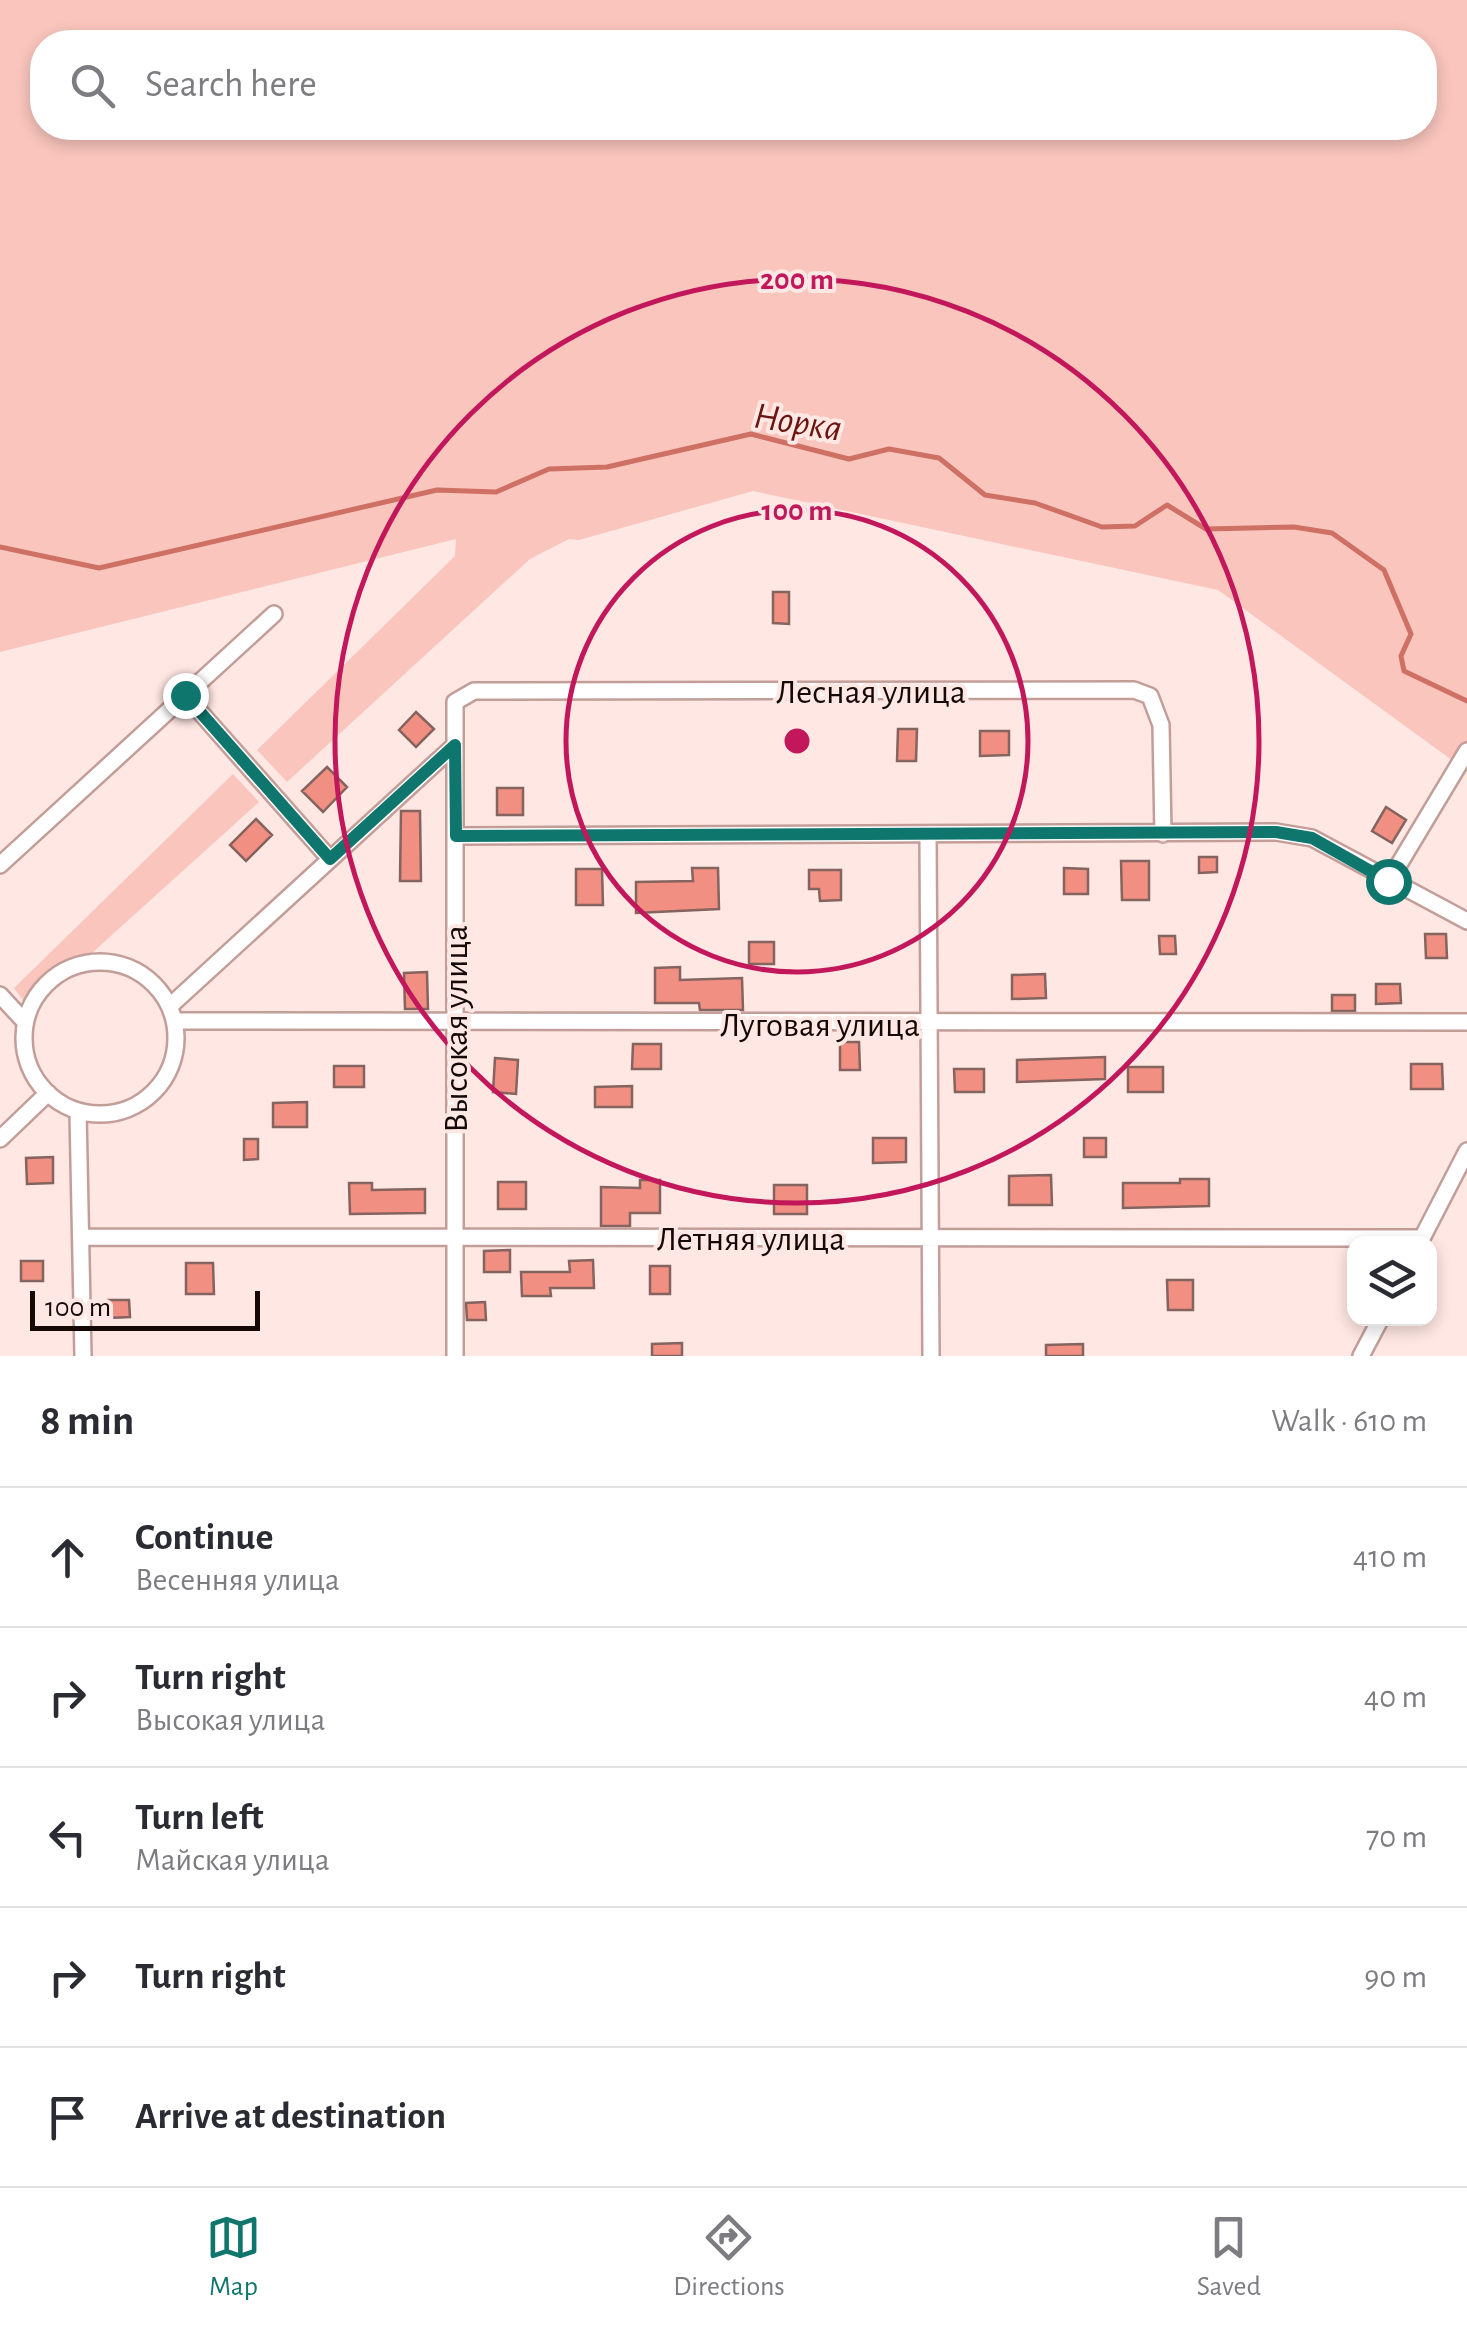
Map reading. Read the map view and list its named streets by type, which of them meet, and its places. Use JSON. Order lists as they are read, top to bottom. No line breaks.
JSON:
{"streets":{"street":["Лесная улица","Луговая улица","Высокая улица","Летняя улица"]},"crossings":[["Лесная улица","Высокая улица"],["Луговая улица","Высокая улица"],["Высокая улица","Летняя улица"]],"water":["Норка"],"scale_bar":"100 m","page":{"search":"Search here","scale":"100 m","heading":["8 min","Walk · 610 m"],"list":[["Continue","Весенняя улица","410 m"],["Turn right","Высокая улица","40 m"],["Turn left","Майская улица","70 m"],["Turn right","90 m"],"Arrive at destination"],"nav":["Map","Directions","Saved"]},"rings":["200 m","100 m"]}
